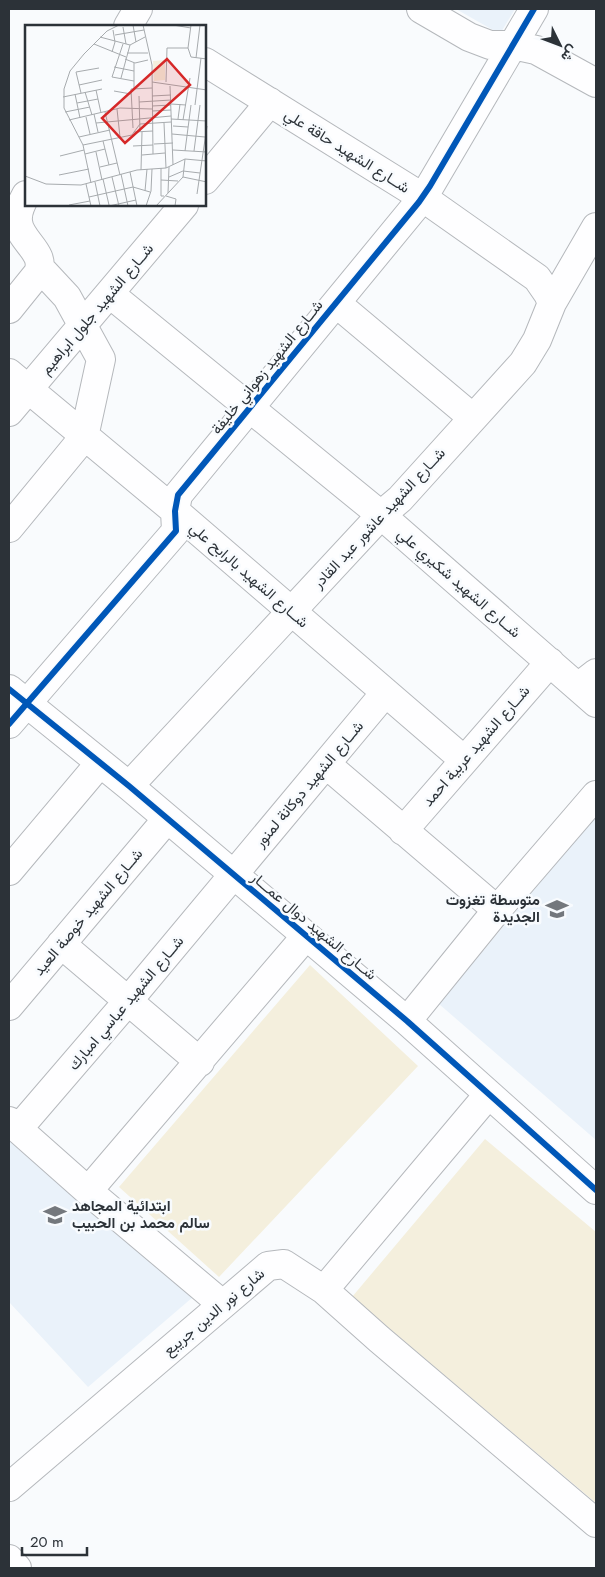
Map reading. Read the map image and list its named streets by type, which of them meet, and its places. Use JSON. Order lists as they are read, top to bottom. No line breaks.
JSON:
{"streets":{"street":["شــارع الشهيد حاقة علي","شــارع الشهيد جلول ابراهيم","شــارع الشهيد زهواني خليفة","شــارع الشهيد عاشور عبد القادر","شــارع الشهيد بالرابح علي","شــارع الشهيد شكيري علي","شــارع الشهيد عربية احمد","شــارع الشهيد دوكانة لمنور","شــارع الشهيد خوصة العيد","شــارع الشهيد دوال عمـــار","شــارع الشهيد عباسي امبارك","شارع نور الدين جريبع"]},"crossings":[["شــارع الشهيد حاقة علي","شــارع الشهيد زهواني خليفة"],["شــارع الشهيد حاقة علي","شــارع الشهيد عاشور عبد القادر"],["شــارع الشهيد جلول ابراهيم","شــارع الشهيد بالرابح علي"],["شــارع الشهيد جلول ابراهيم","شــارع الشهيد شكيري علي"],["شــارع الشهيد زهواني خليفة","شــارع الشهيد بالرابح علي"],["شــارع الشهيد زهواني خليفة","شــارع الشهيد شكيري علي"],["شــارع الشهيد زهواني خليفة","شــارع الشهيد دوال عمـــار"],["شــارع الشهيد عاشور عبد القادر","شــارع الشهيد بالرابح علي"],["شــارع الشهيد عاشور عبد القادر","شــارع الشهيد شكيري علي"],["شــارع الشهيد عاشور عبد القادر","شــارع الشهيد دوال عمـــار"],["شــارع الشهيد بالرابح علي","شــارع الشهيد عربية احمد"],["شــارع الشهيد بالرابح علي","شــارع الشهيد دوكانة لمنور"],["شــارع الشهيد شكيري علي","شــارع الشهيد عربية احمد"],["شــارع الشهيد دوكانة لمنور","شــارع الشهيد دوال عمـــار"],["شــارع الشهيد دوكانة لمنور","شــارع الشهيد عباسي امبارك"],["شــارع الشهيد خوصة العيد","شــارع الشهيد دوال عمـــار"],["شــارع الشهيد دوال عمـــار","شــارع الشهيد عباسي امبارك"]],"places":{"school or university":["متوسطة تغزوت الجديدة","ابتدائية المجاهد سالم محمد بن الحبيب"]},"scale_bar":"20 m","north":"bottom right"}
